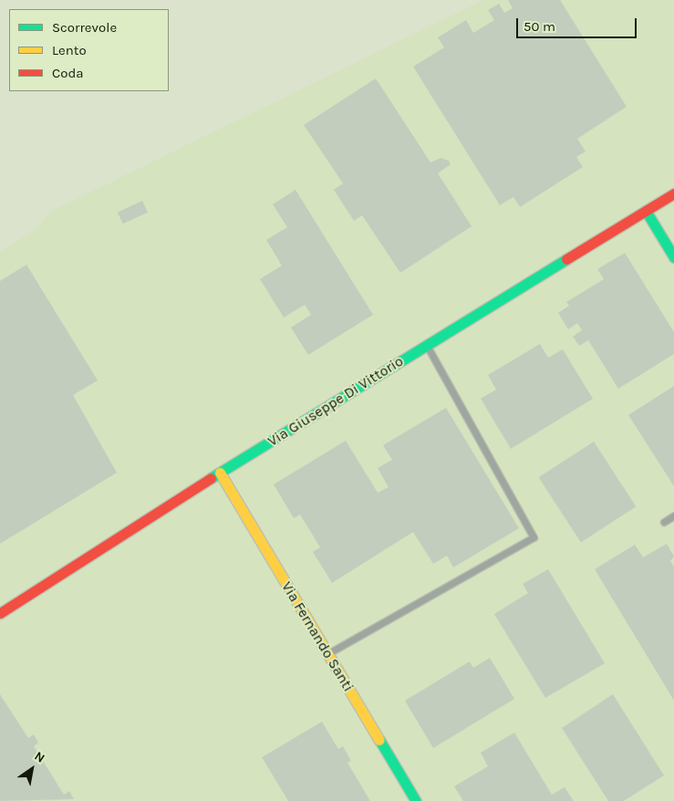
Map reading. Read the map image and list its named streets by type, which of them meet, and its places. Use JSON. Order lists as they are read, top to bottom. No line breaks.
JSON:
{"streets":{"street":["Via Giuseppe Di Vittorio","Via Fernando Santi"]},"crossings":[["Via Giuseppe Di Vittorio","Via Fernando Santi"]],"legend":["Scorrevole","Lento","Coda"],"scale_bar":"50 m","north":"top right"}
